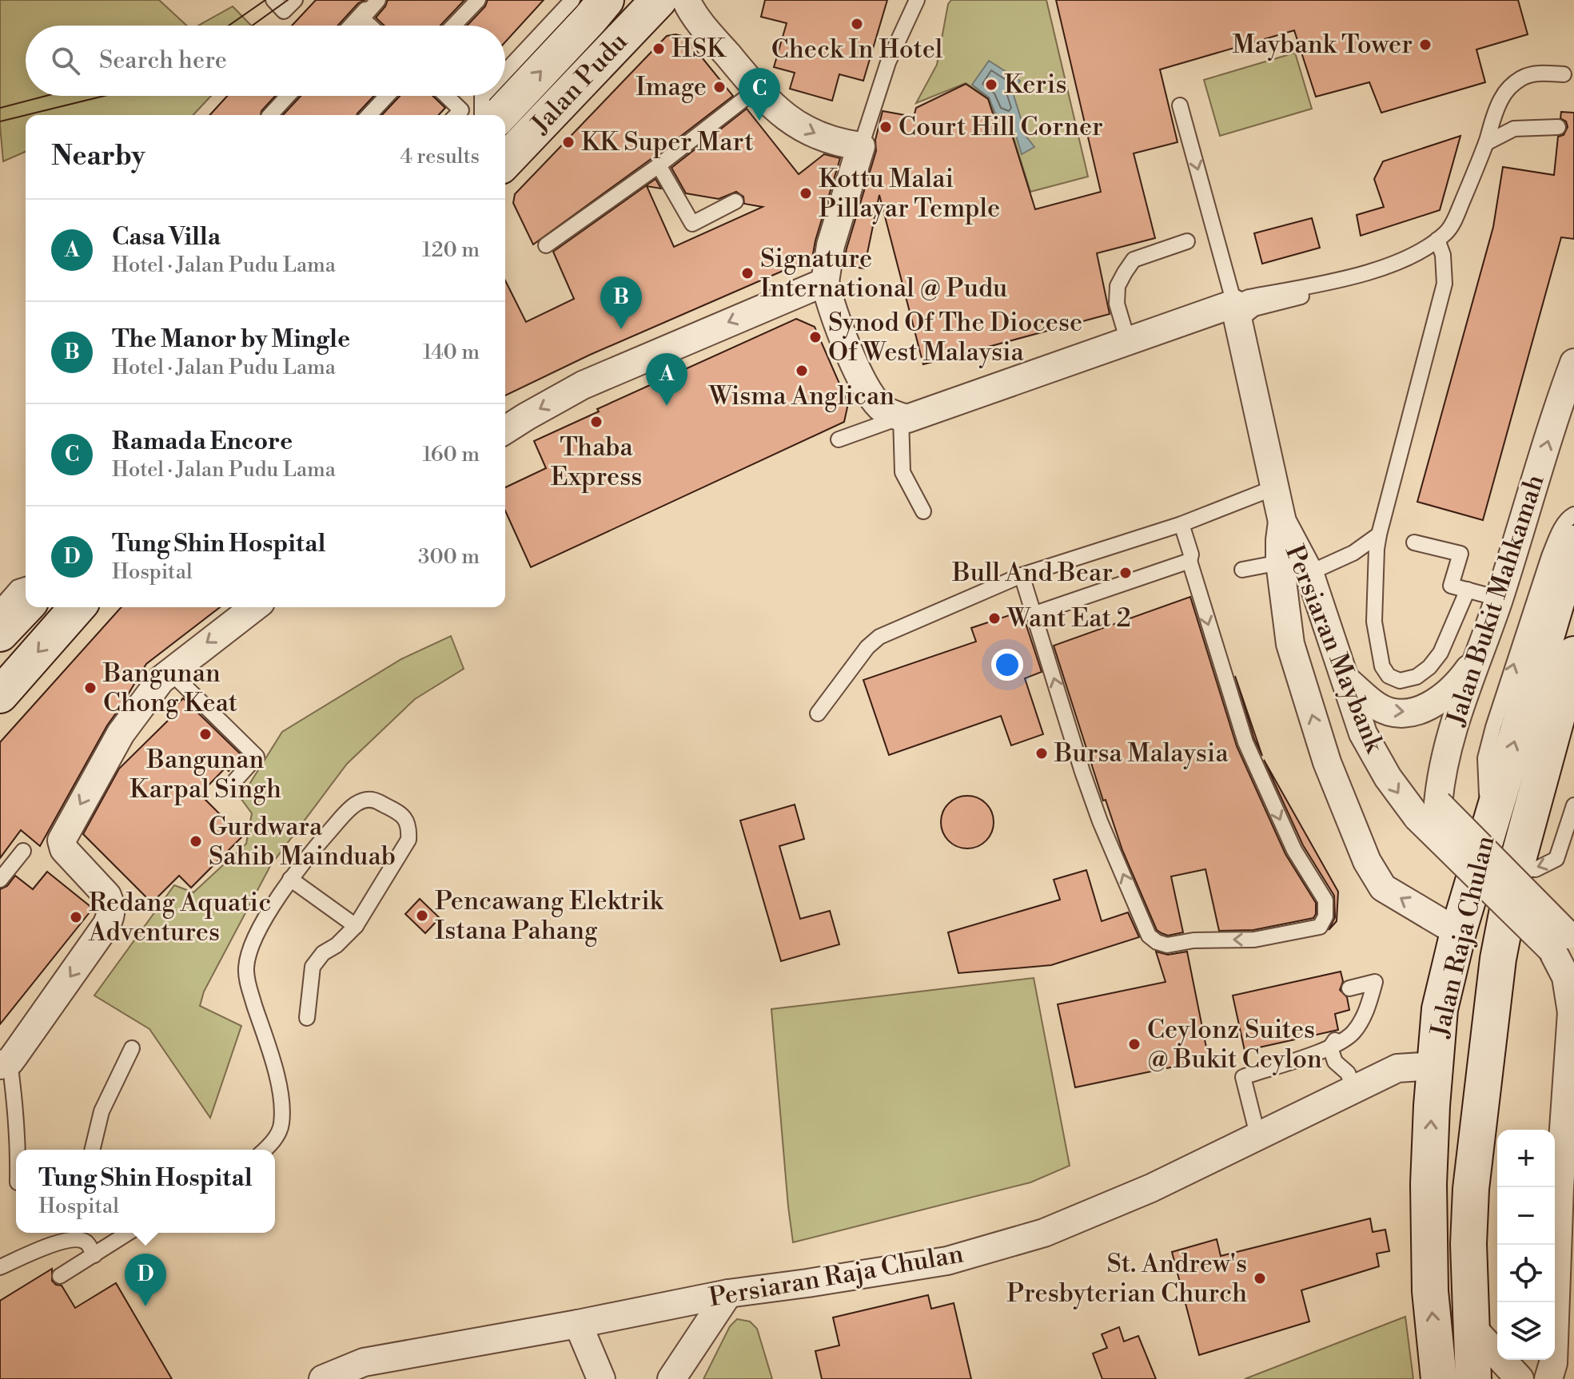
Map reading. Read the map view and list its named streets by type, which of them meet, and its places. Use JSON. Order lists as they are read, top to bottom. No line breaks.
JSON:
{"streets":{"main road":["Jalan Pudu","Jalan Raja Chulan"],"street":["Jalan Bukit Mahkamah","Persiaran Maybank","Persiaran Raja Chulan"]},"crossings":[["Jalan Bukit Mahkamah","Persiaran Maybank"],["Persiaran Maybank","Jalan Raja Chulan"],["Jalan Raja Chulan","Persiaran Raja Chulan"]],"one_way":["Jalan Bukit Mahkamah"],"places":["Check In Hotel","Maybank Tower","HSK","Keris","Image","Court Hill Corner","KK Super Mart","Kottu Malai Pillayar Temple","Signature International @ Pudu","Synod Of The Diocese Of West Malaysia","Wisma Anglican","Thaba Express","Bull And Bear","Want Eat 2","Bangunan Chong Keat","Bangunan Karpal Singh","Bursa Malaysia","Gurdwara Sahib Mainduab","Pencawang Elektrik Istana Pahang","Redang Aquatic Adventures","Ceylonz Suites @ Bukit Ceylon","St. Andrew's Presbyterian Church"],"page":{"search":"Search here","pins":["C","B","A","D"],"heading":["Nearby","4 results"],"list":[{"mark":"A","name":"Casa Villa","note":"Hotel · Jalan Pudu Lama","value":"120 m"},{"mark":"B","name":"The Manor by Mingle","note":"Hotel · Jalan Pudu Lama","value":"140 m"},{"mark":"C","name":"Ramada Encore","note":"Hotel · Jalan Pudu Lama","value":"160 m"},{"mark":"D","name":"Tung Shin Hospital","note":"Hospital","value":"300 m"}],"map_buttons":["+","−"],"popup":["Tung Shin Hospital","Hospital"]}}
